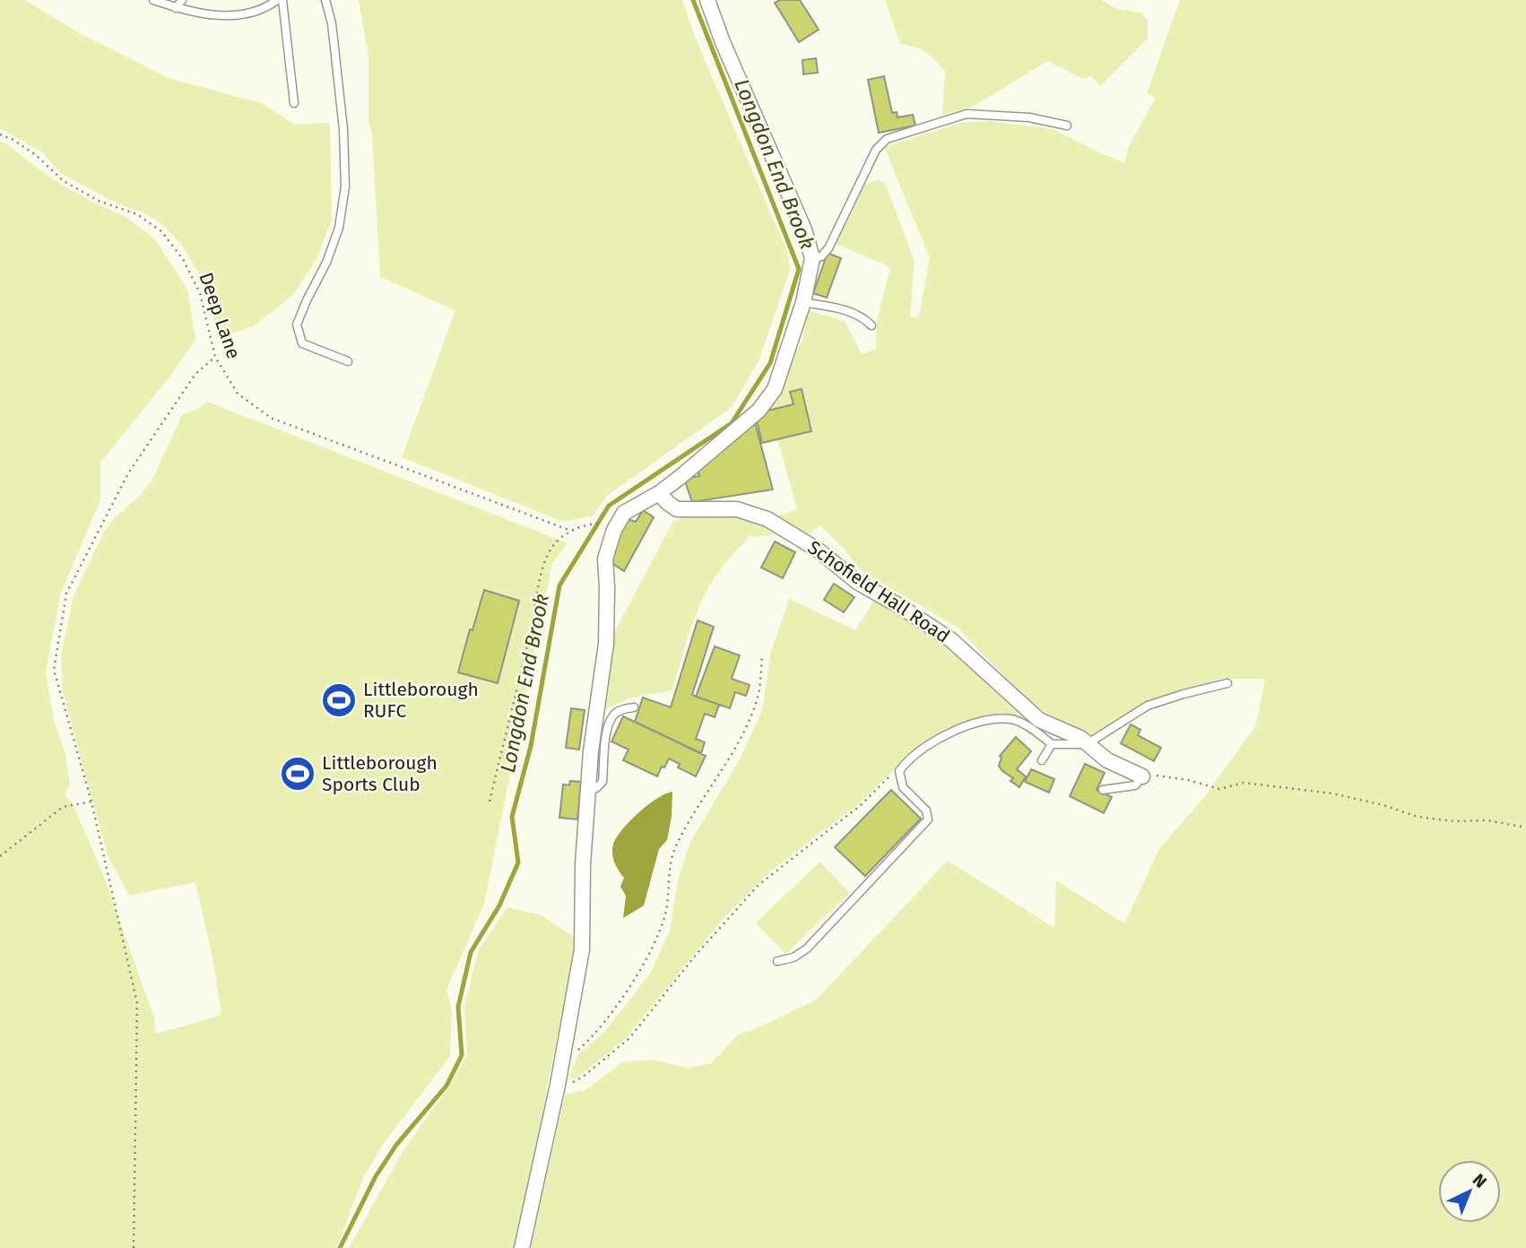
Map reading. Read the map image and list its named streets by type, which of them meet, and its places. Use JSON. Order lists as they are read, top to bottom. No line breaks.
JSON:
{"streets":{"street":["Schofield Hall Road"],"path":["Deep Lane"]},"water":["Longdon End Brook"],"places":{"sports":["Littleborough RUFC","Littleborough Sports Club"]},"north":"top right"}
